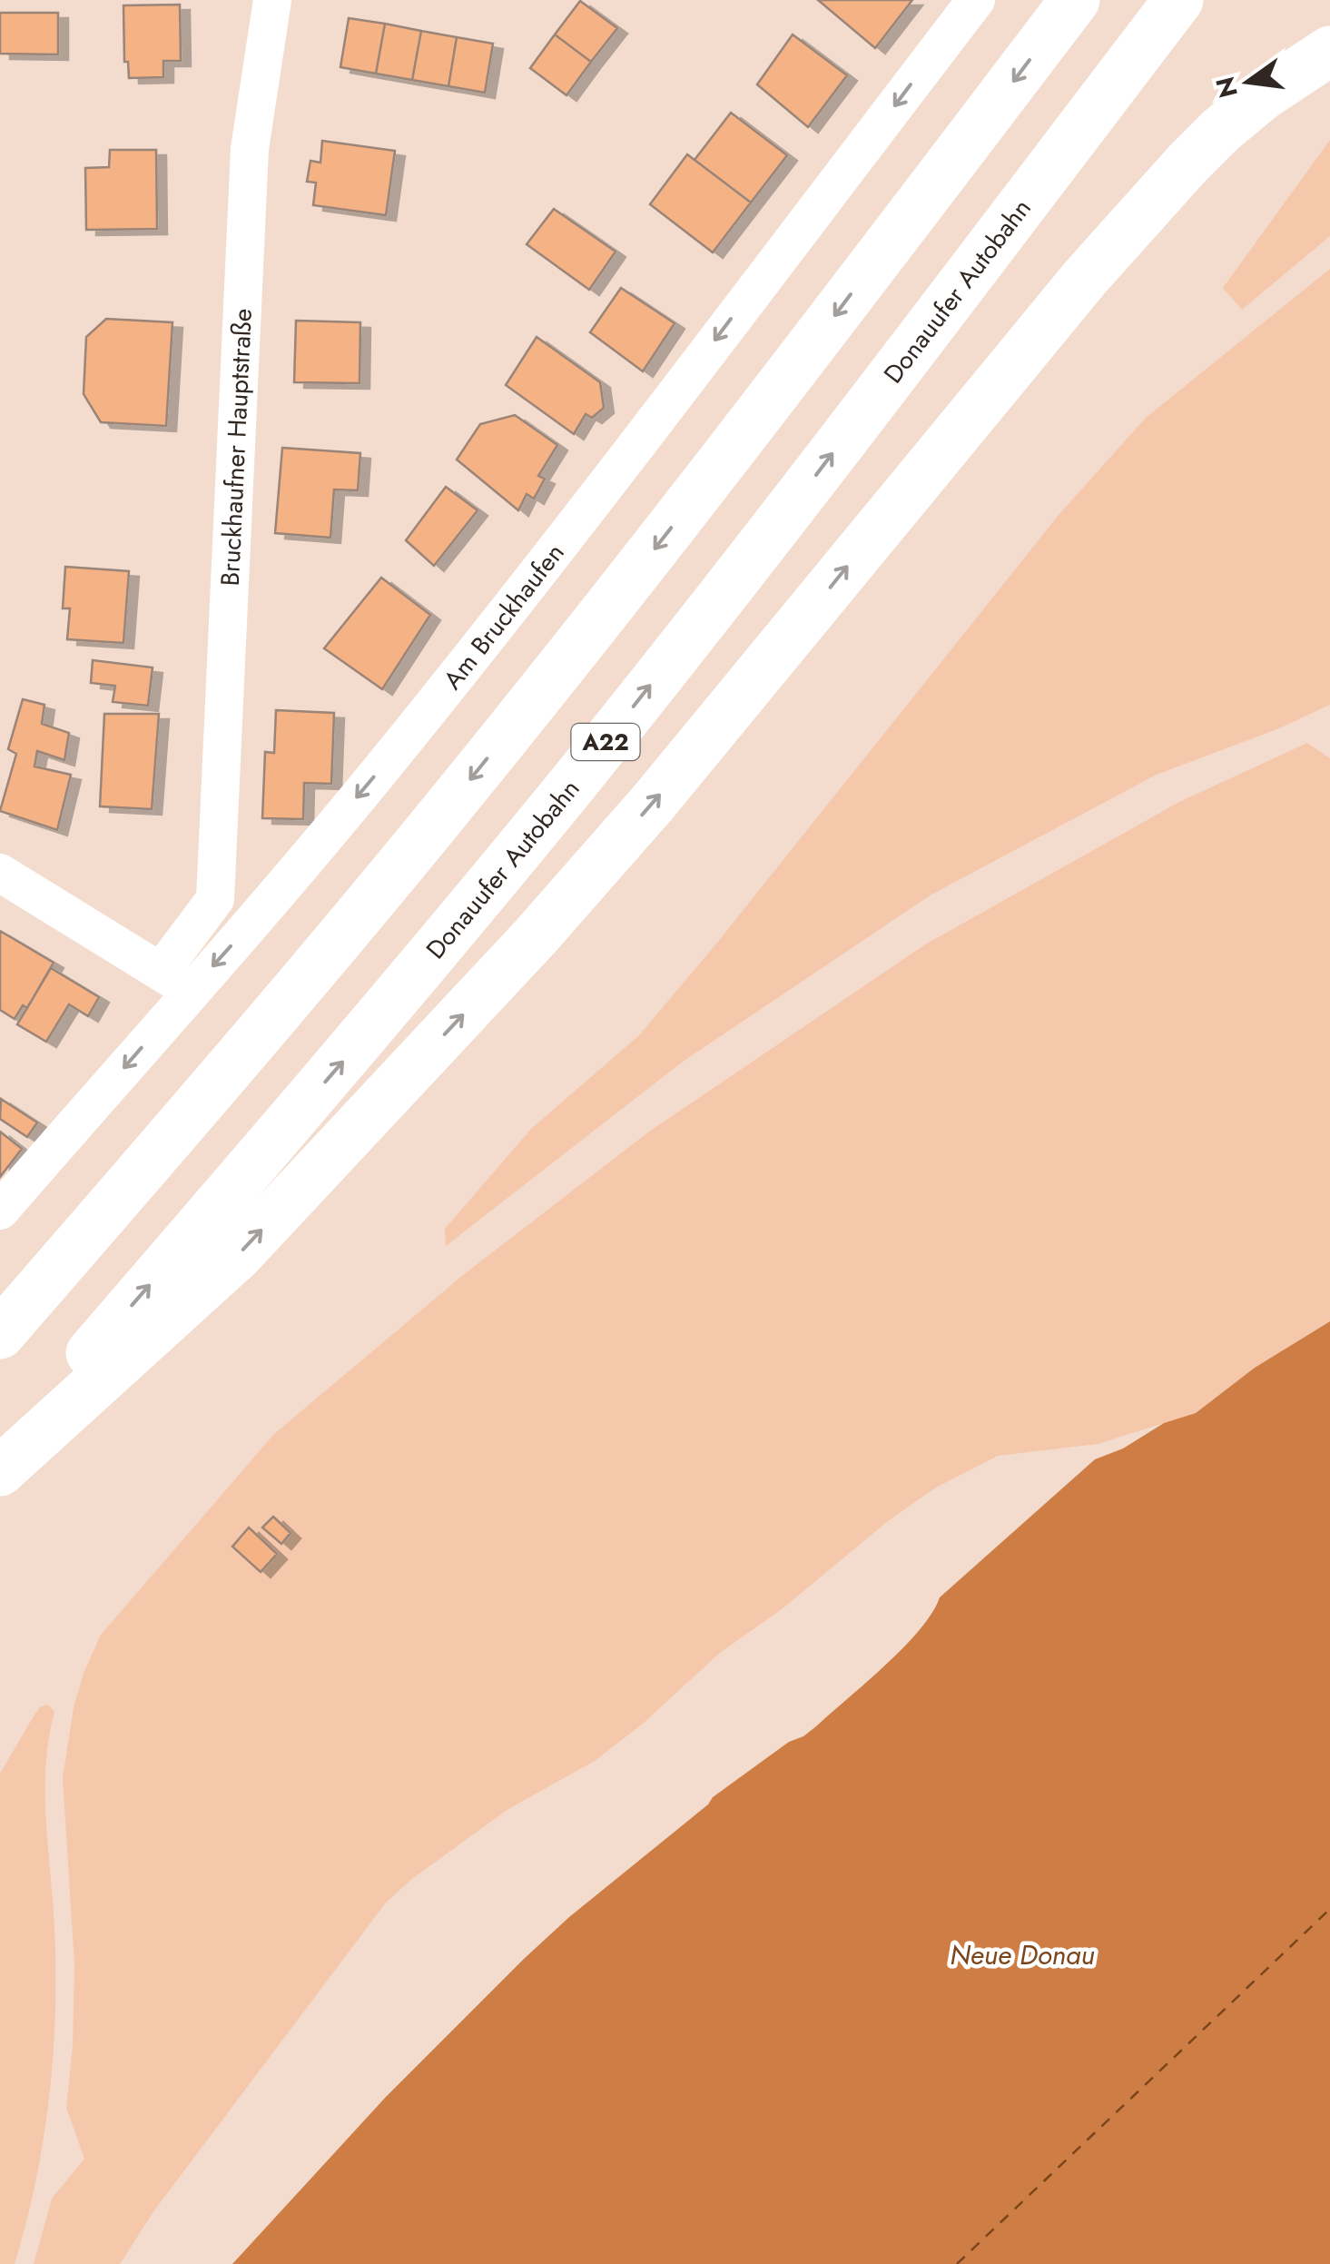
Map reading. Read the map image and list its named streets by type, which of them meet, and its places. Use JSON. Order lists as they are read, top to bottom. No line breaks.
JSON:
{"streets":{"highway":["Donauufer Autobahn","A22"],"street":["Bruckhaufner Hauptstraße","Am Bruckhaufen"]},"one_way":["Am Bruckhaufen"],"water":["Neue Donau"],"north":"left"}
